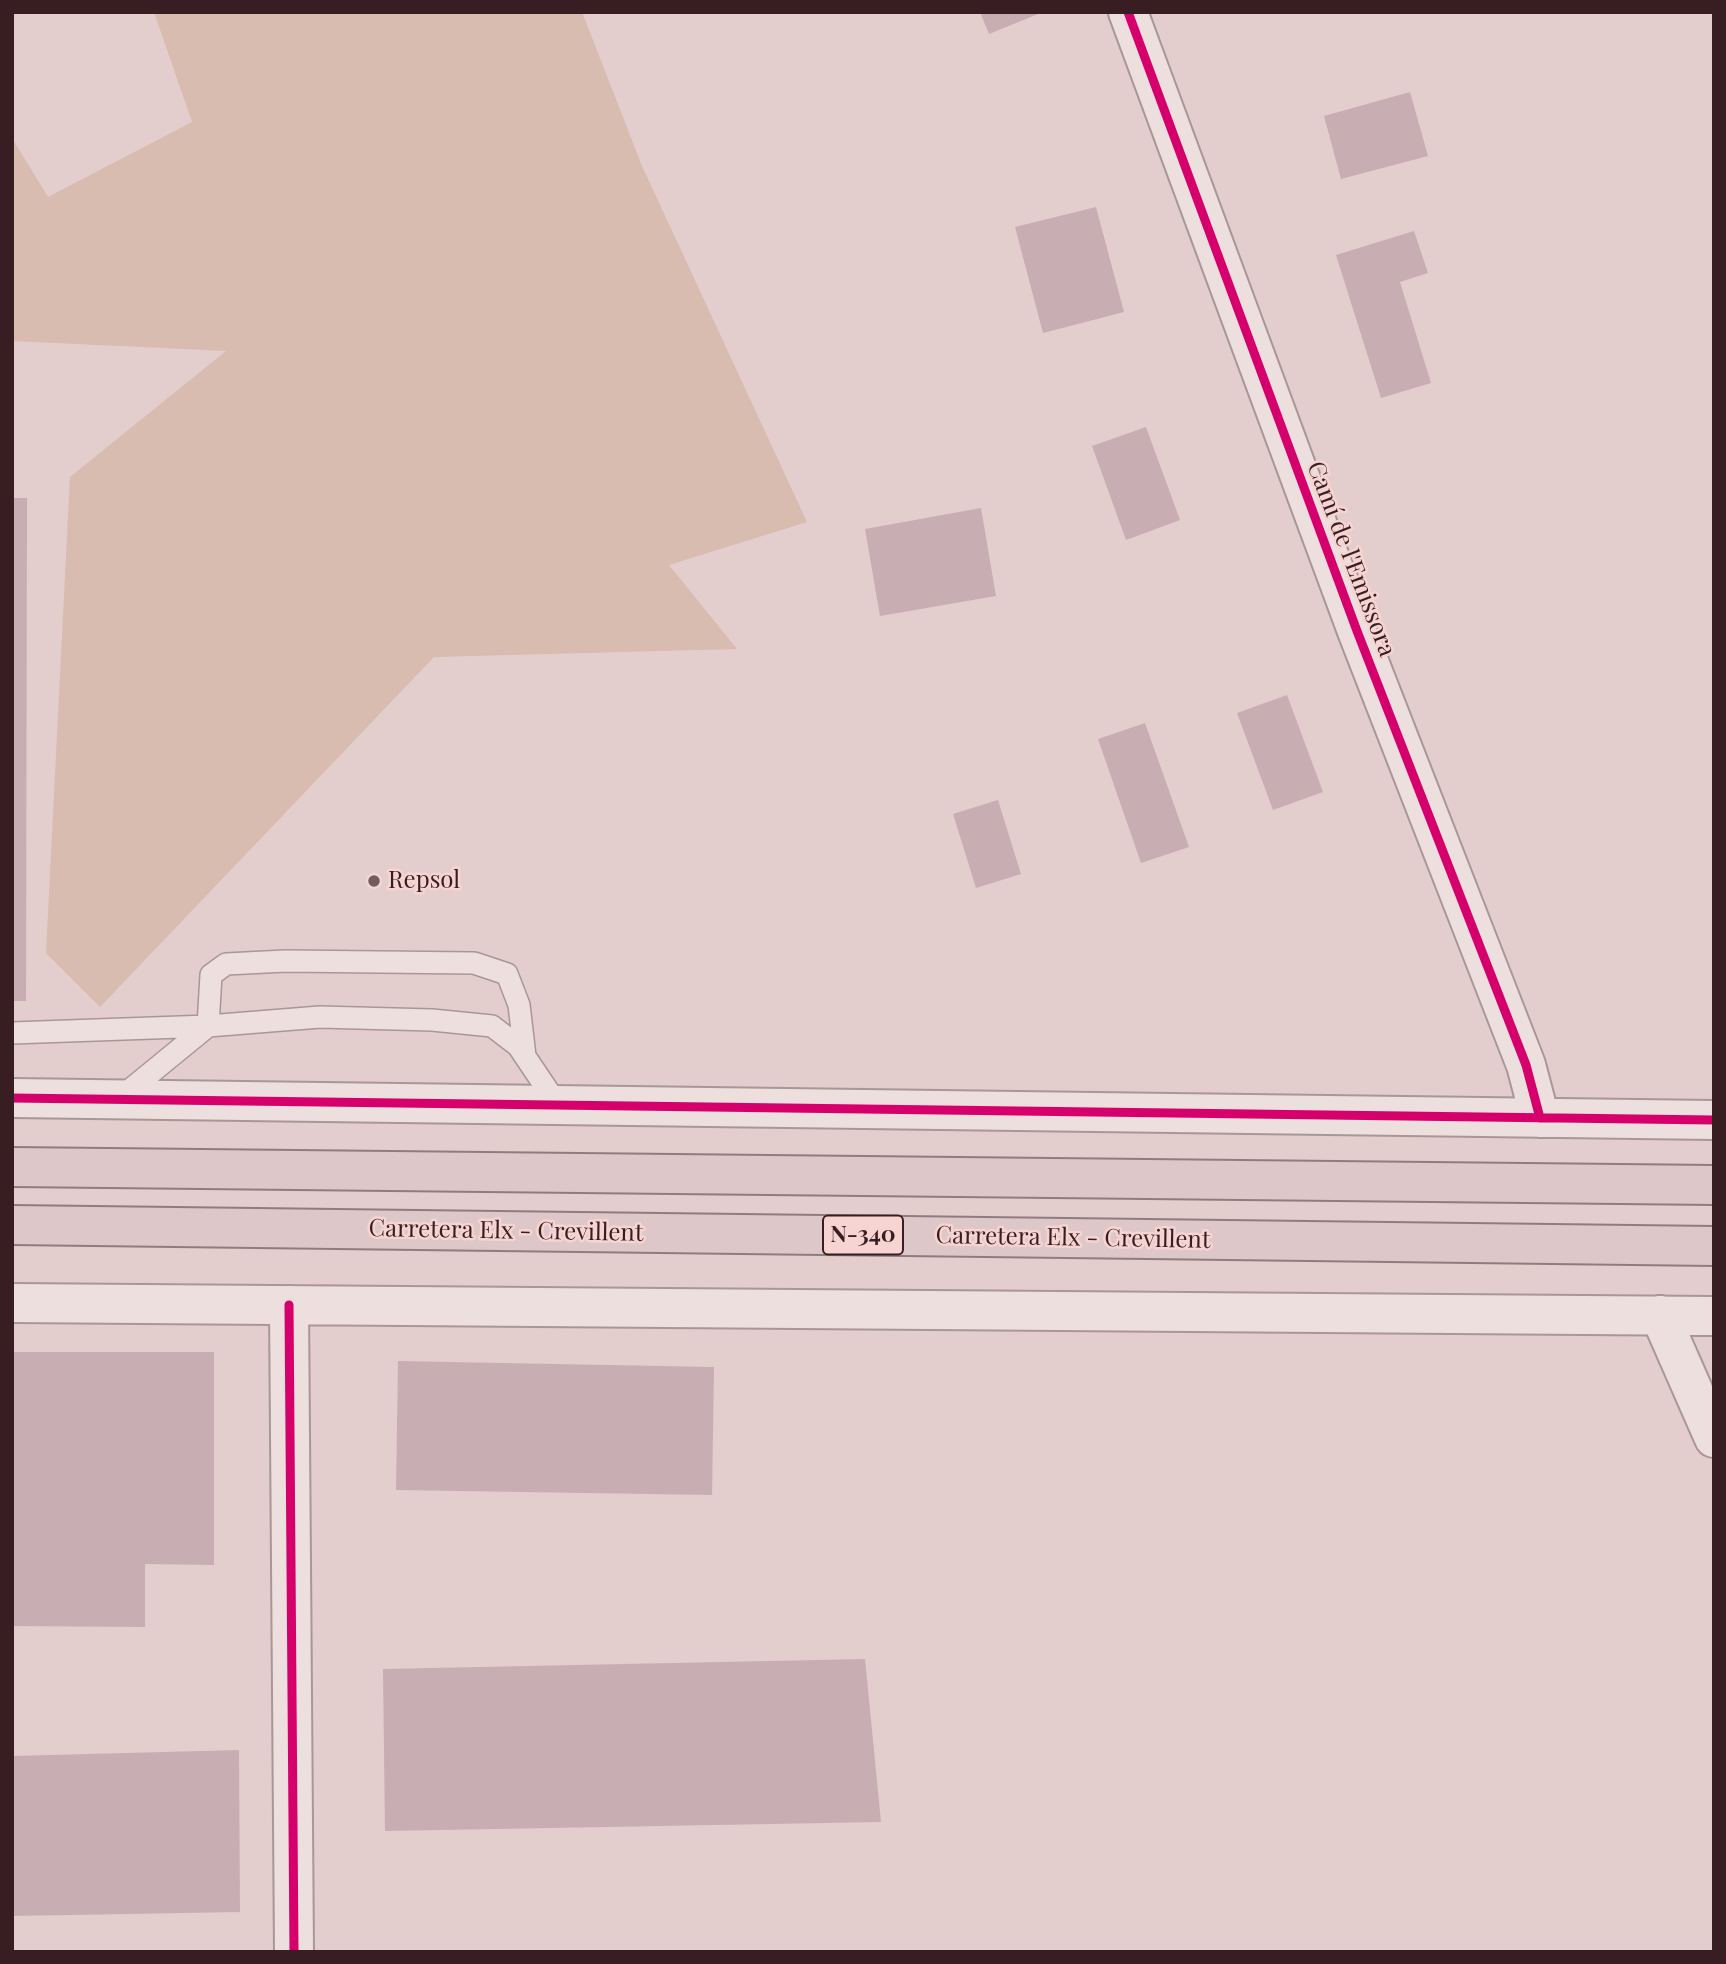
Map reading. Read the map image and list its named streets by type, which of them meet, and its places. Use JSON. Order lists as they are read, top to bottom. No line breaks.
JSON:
{"streets":{"highway":["Carretera Elx - Crevillent","N-340"],"street":["Camí de l'Emissora"]},"places":["Repsol"]}
